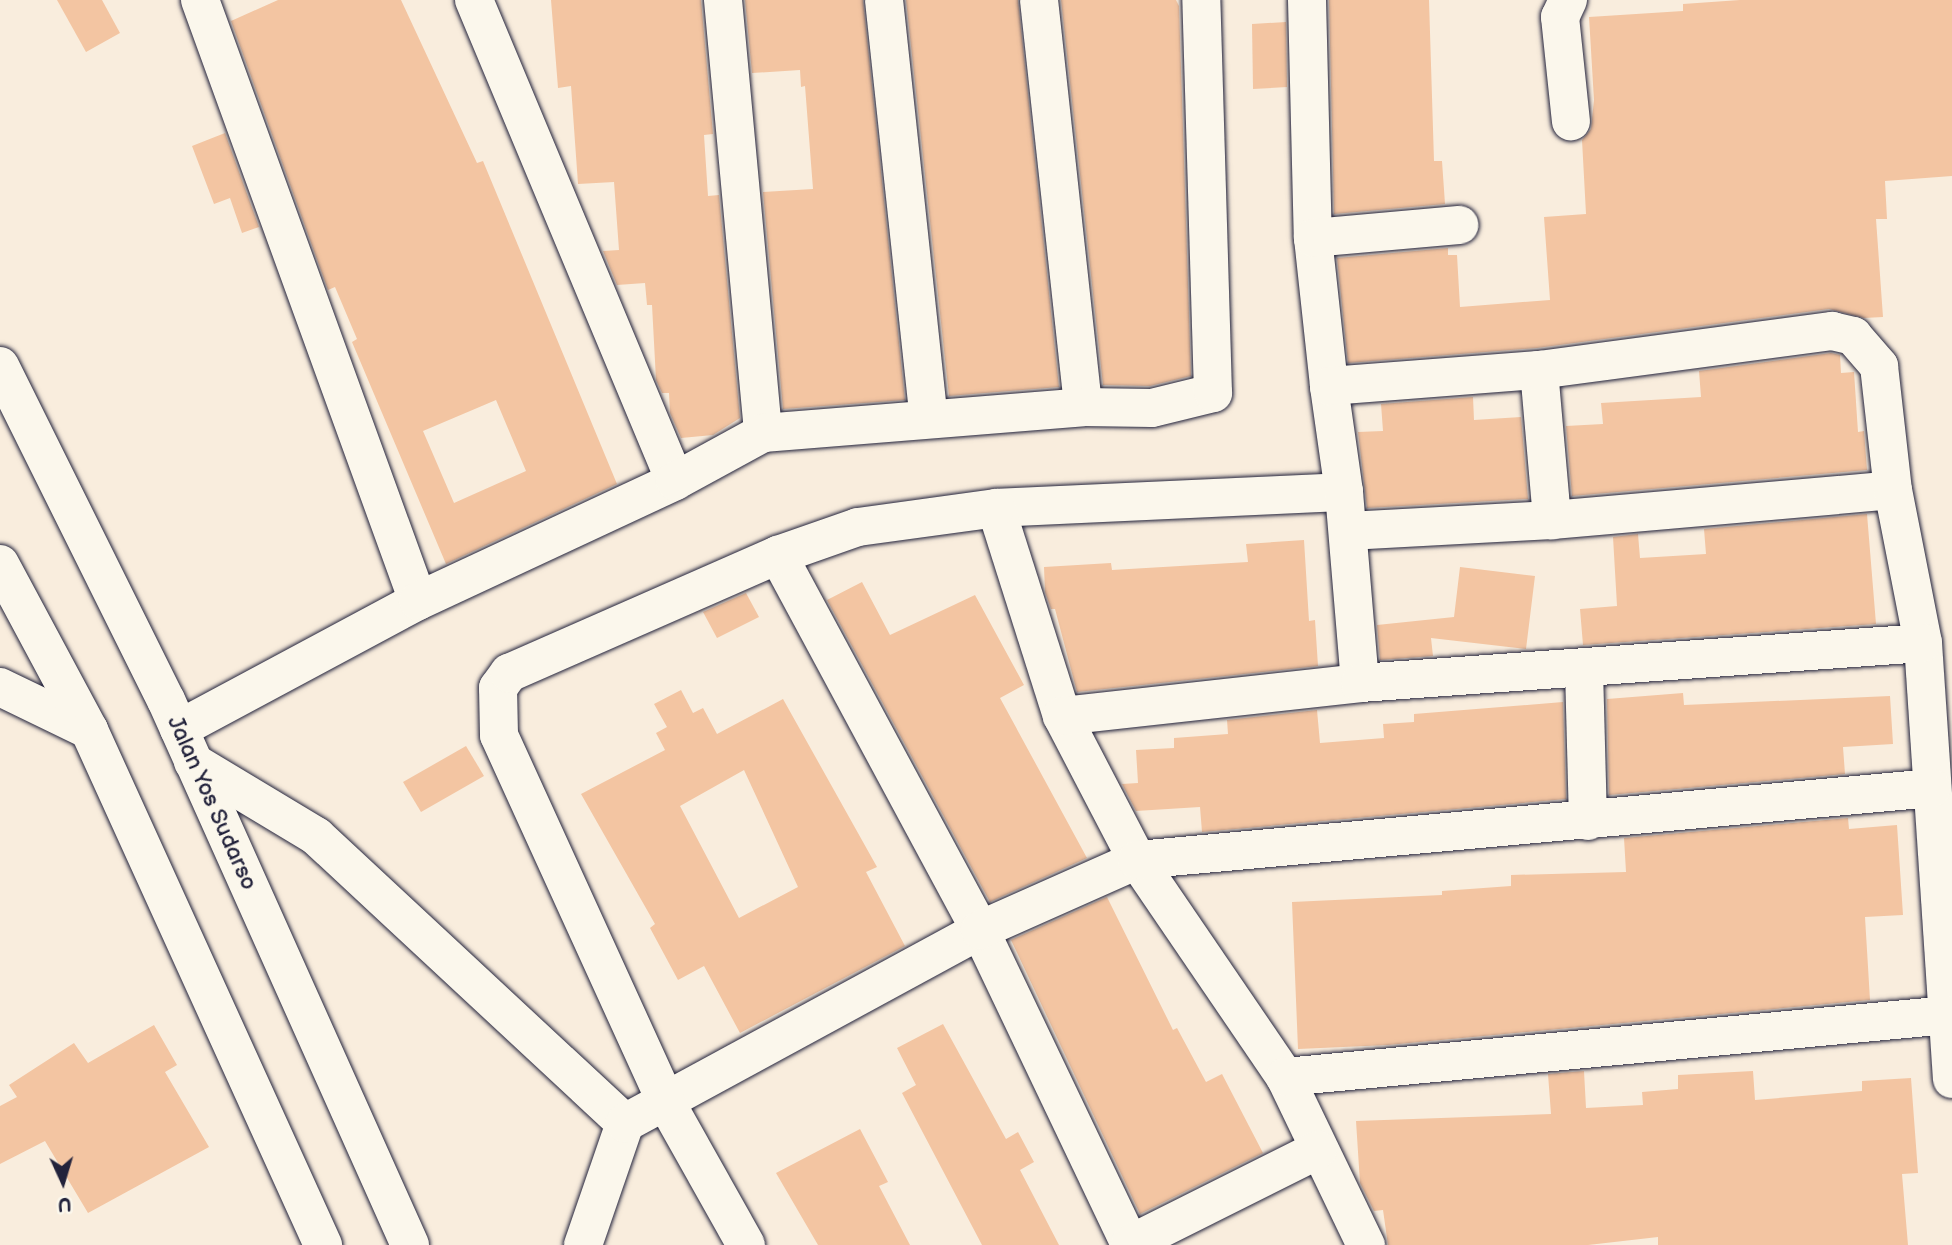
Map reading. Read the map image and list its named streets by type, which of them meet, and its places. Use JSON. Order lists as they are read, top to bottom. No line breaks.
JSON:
{"streets":{"street":["Jalan Yos Sudarso"]},"north":"bottom"}
